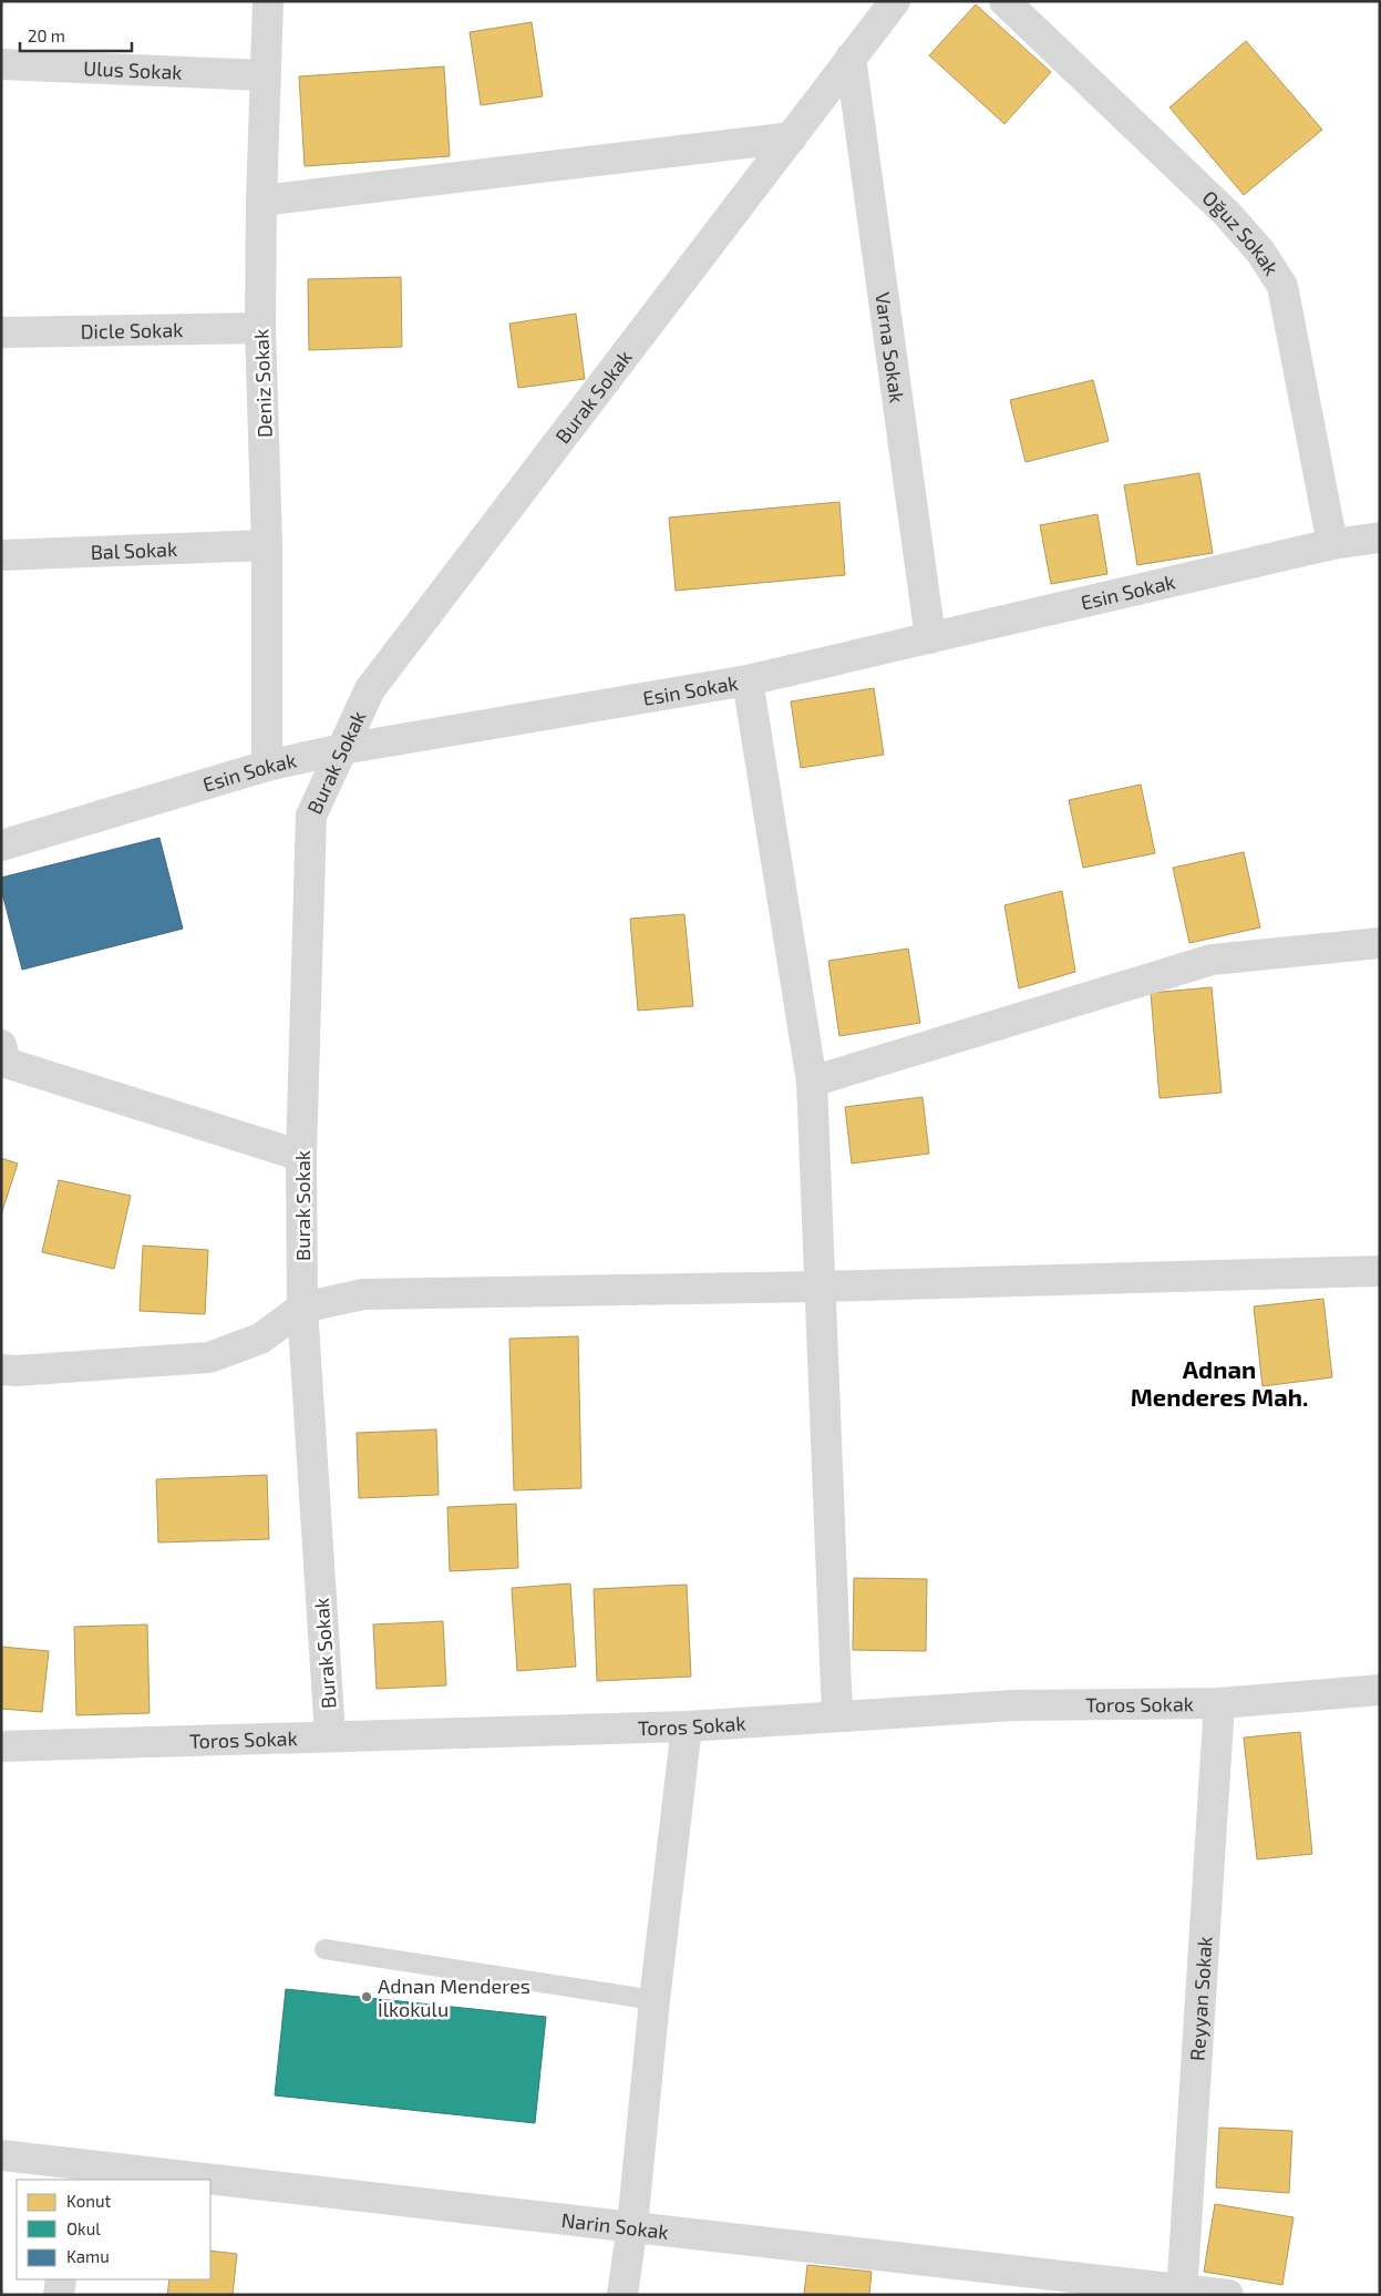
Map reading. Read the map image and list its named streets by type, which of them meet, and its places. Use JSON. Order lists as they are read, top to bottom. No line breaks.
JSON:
{"streets":{"street":["Ulus Sokak","Oğuz Sokak","Dicle Sokak","Varna Sokak","Deniz Sokak","Burak Sokak","Bal Sokak","Esin Sokak","Toros Sokak","Reyyan Sokak","Narin Sokak"]},"crossings":[["Ulus Sokak","Deniz Sokak"],["Oğuz Sokak","Esin Sokak"],["Dicle Sokak","Deniz Sokak"],["Varna Sokak","Burak Sokak"],["Varna Sokak","Esin Sokak"],["Deniz Sokak","Bal Sokak"],["Deniz Sokak","Esin Sokak"],["Burak Sokak","Esin Sokak"],["Burak Sokak","Toros Sokak"],["Toros Sokak","Reyyan Sokak"],["Reyyan Sokak","Narin Sokak"]],"districts":["Adnan Menderes Mah."],"places":["Adnan Menderes İlkokulu"],"legend":["Konut","Okul","Kamu"],"scale_bar":"20 m"}
